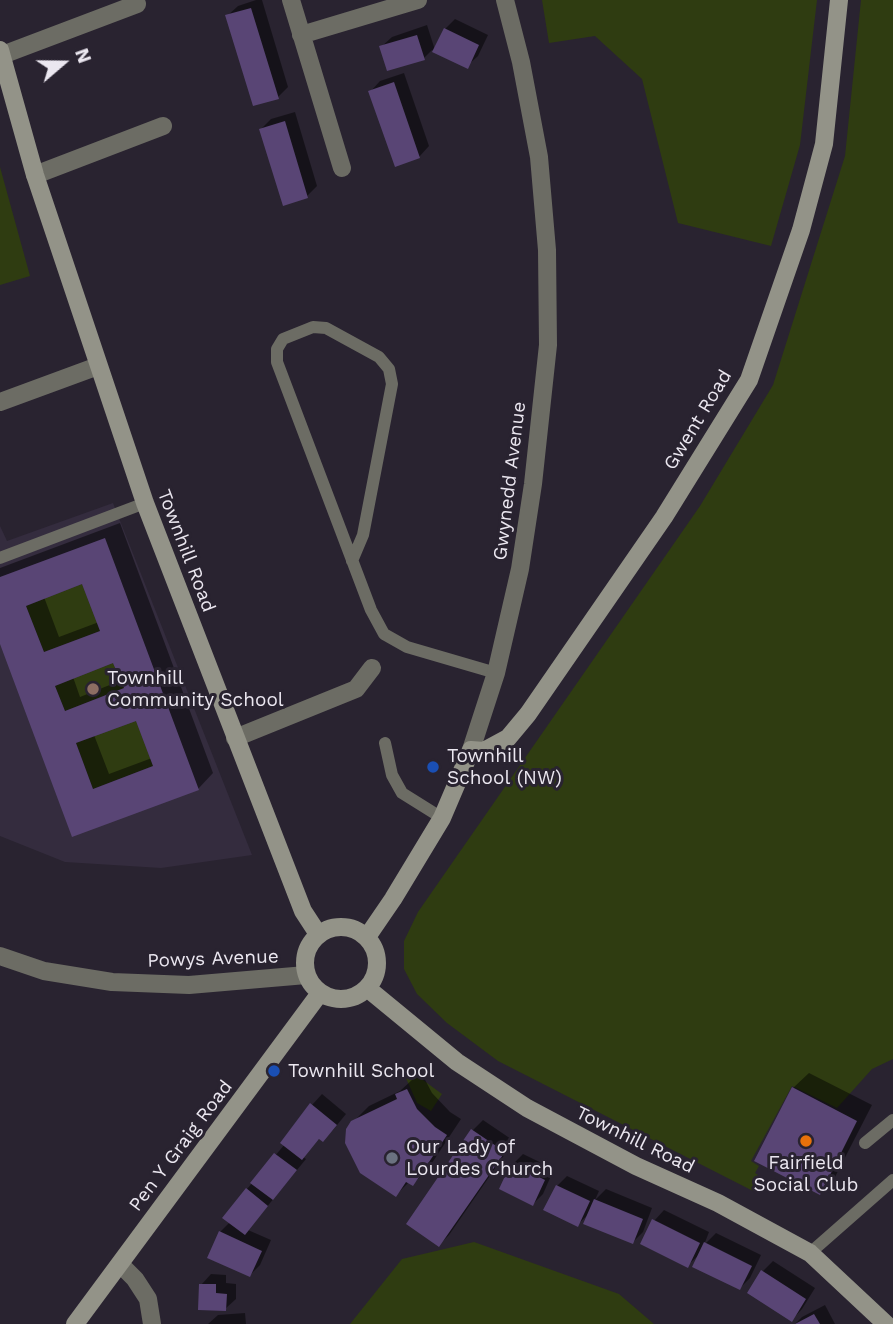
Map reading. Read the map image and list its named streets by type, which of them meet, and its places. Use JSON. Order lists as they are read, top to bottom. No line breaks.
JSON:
{"streets":{"street":["Gwent Road","Gwynedd Avenue","Townhill Road","Powys Avenue","Pen Y Graig Road"]},"crossings":[["Gwent Road","Gwynedd Avenue"],["Gwynedd Avenue","Townhill Road"],["Gwynedd Avenue","Powys Avenue"],["Gwynedd Avenue","Pen Y Graig Road"],["Townhill Road","Powys Avenue"],["Townhill Road","Pen Y Graig Road"],["Powys Avenue","Pen Y Graig Road"]],"places":["Townhill Community School","Townhill School (NW)","Townhill School","Fairfield Social Club","Our Lady of Lourdes Church"],"north":"right"}
